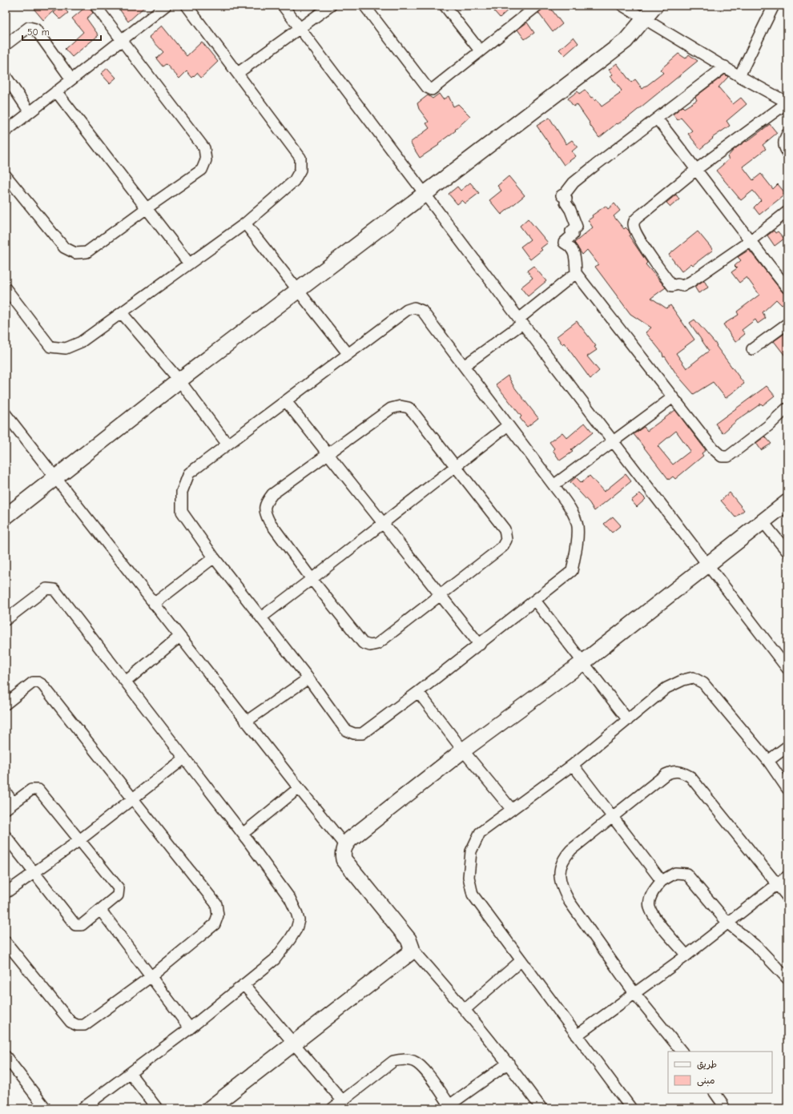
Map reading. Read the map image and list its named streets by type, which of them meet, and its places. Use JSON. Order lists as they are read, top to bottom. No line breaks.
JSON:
{"legend":["طريق","مبنى"],"scale_bar":"50 m"}
